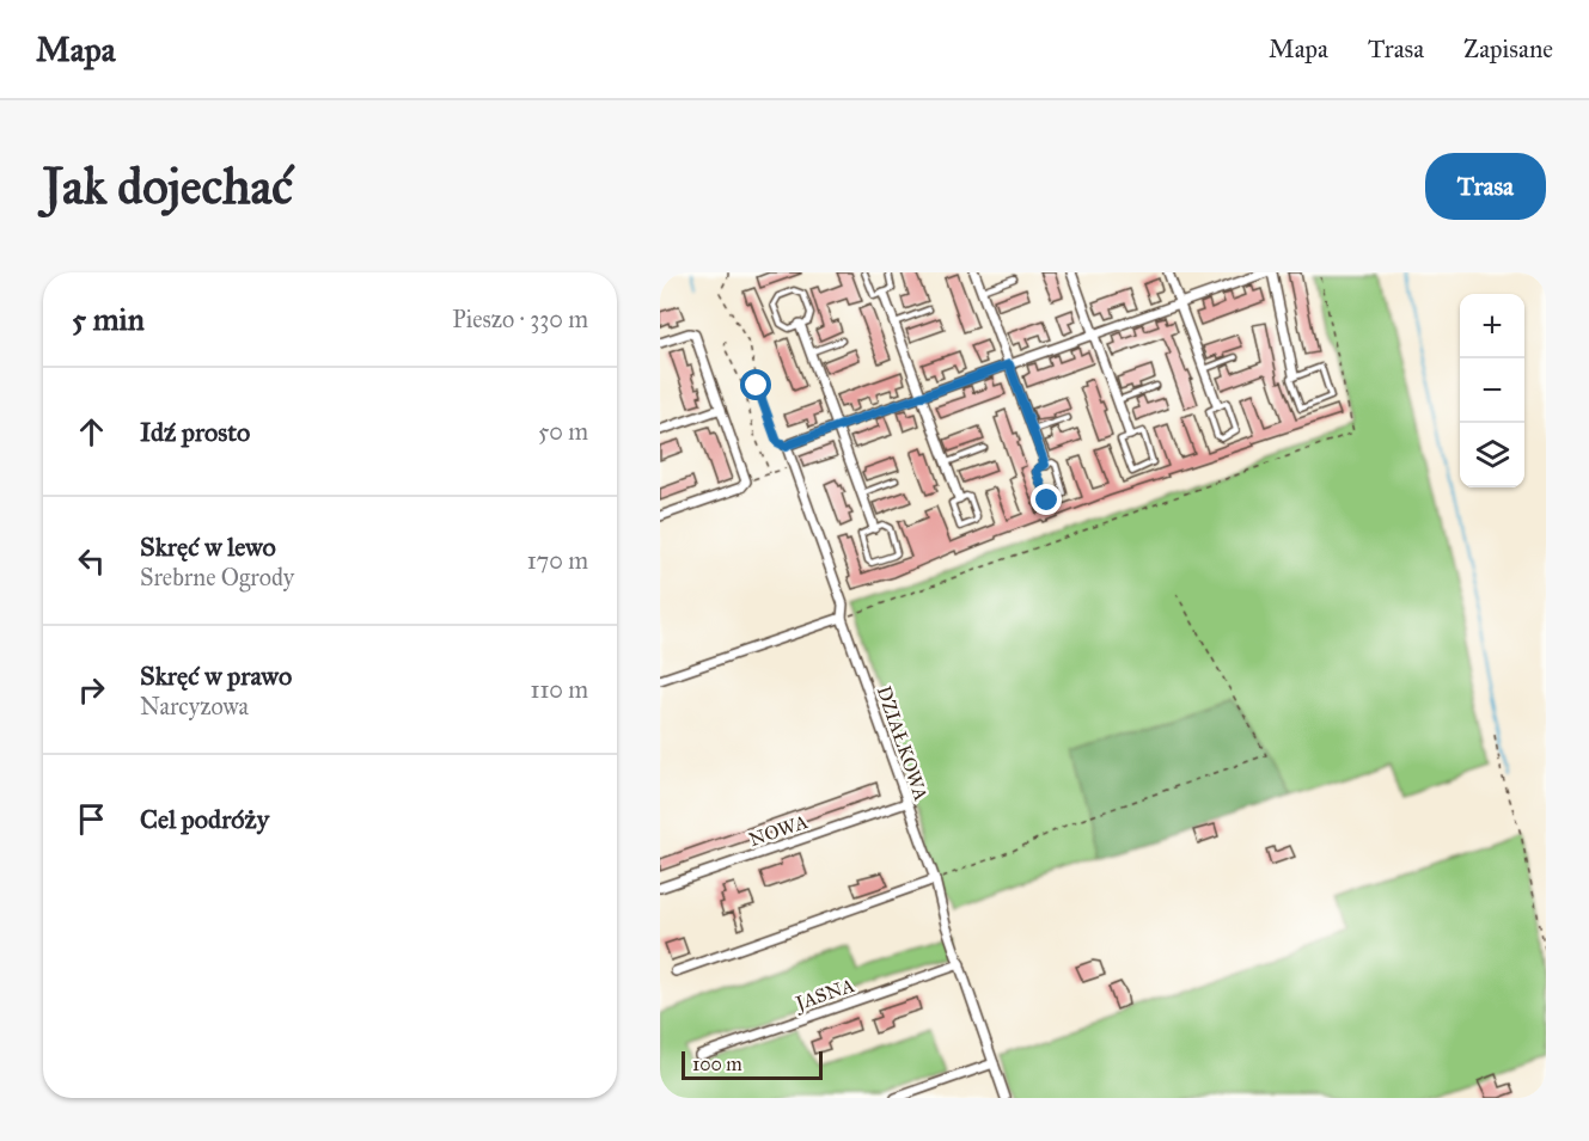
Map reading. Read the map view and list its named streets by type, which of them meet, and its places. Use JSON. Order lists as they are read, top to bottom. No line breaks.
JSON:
{"streets":{"street":["DZIAŁKOWA","NOWA","JASNA"]},"crossings":[["DZIAŁKOWA","NOWA"],["DZIAŁKOWA","JASNA"]],"scale_bar":"100 m","page":{"header":"Mapa","nav":["Mapa","Trasa","Zapisane"],"buttons":"Trasa","title":"Jak dojechać","heading":["5 min","Pieszo · 330 m"],"map_buttons":["+","−"],"list":[["Idź prosto","50 m"],["Skręć w lewo","Srebrne Ogrody","170 m"],["Skręć w prawo","Narcyzowa","110 m"],"Cel podróży"],"scale":"100 m"}}
